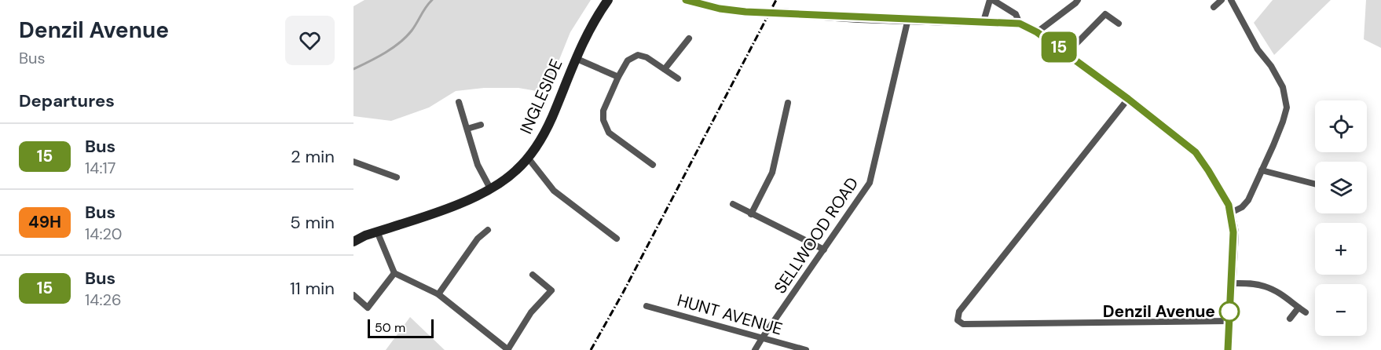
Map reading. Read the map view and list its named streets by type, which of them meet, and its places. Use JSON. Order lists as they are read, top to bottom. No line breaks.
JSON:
{"streets":{"street":["INGLESIDE","SELLWOOD ROAD","HUNT AVENUE"]},"crossings":[["SELLWOOD ROAD","HUNT AVENUE"]],"places":["Denzil Avenue"],"lines":["bus line 15"],"scale_bar":"50 m","page":{"heading":[["Denzil Avenue","Bus"],"Departures"],"on_map":"15","map_buttons":["+","−"],"list":[{"mark":"15","name":"Bus","note":"14:17","value":"2 min"},{"mark":"49H","name":"Bus","note":"14:20","value":"5 min"},{"mark":"15","name":"Bus","note":"14:26","value":"11 min"}],"scale":"50 m"}}
